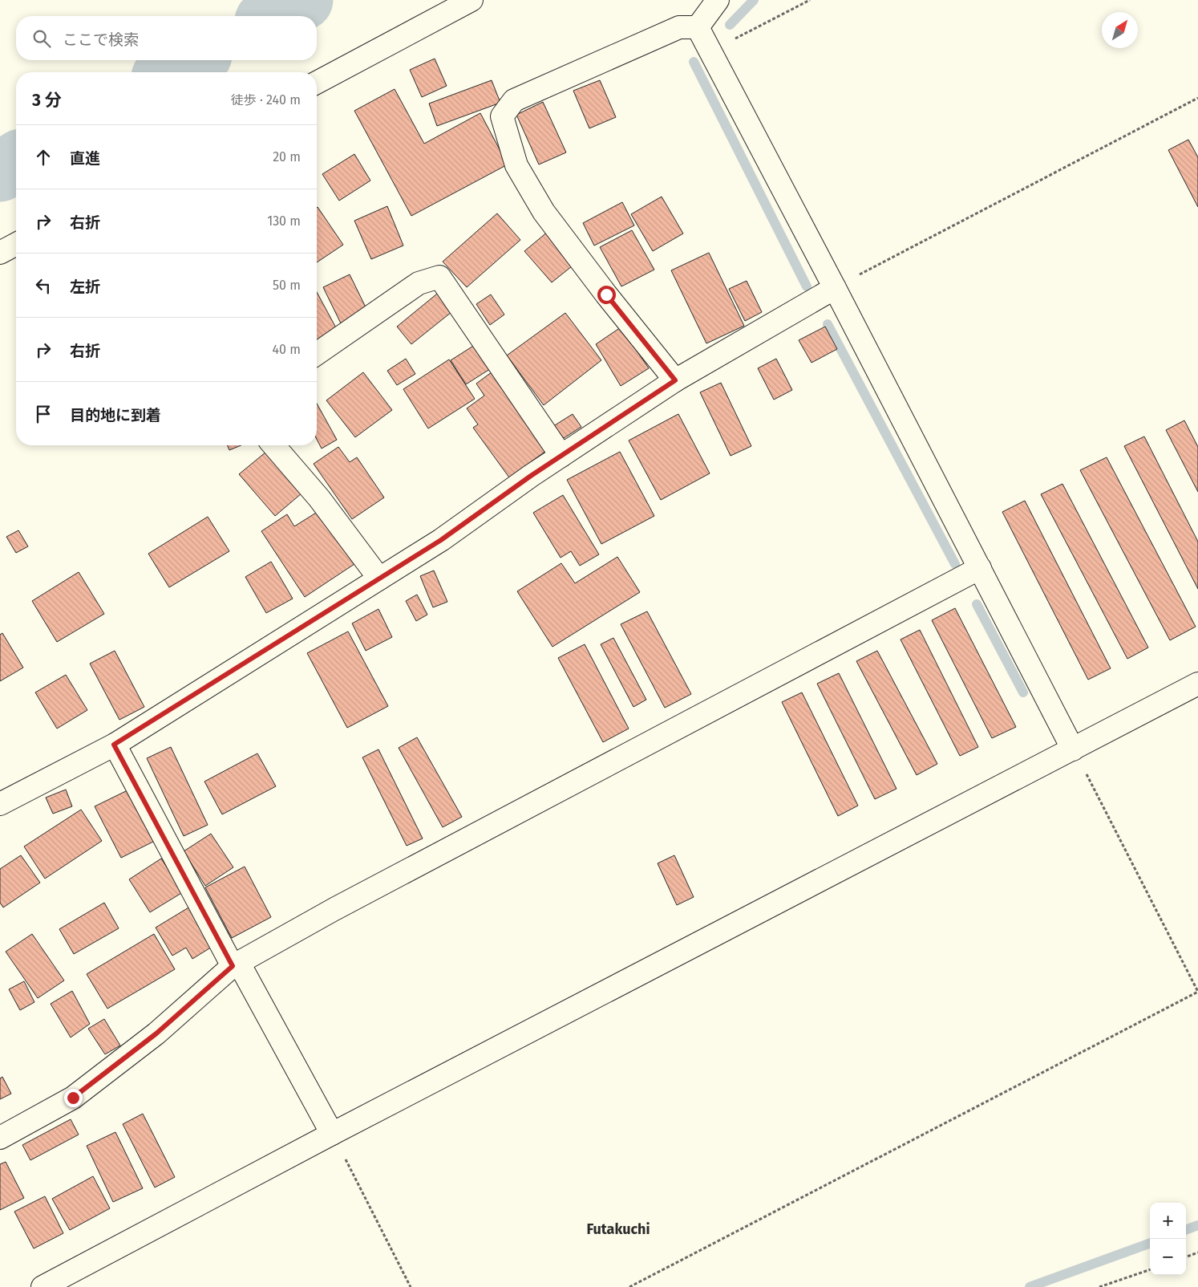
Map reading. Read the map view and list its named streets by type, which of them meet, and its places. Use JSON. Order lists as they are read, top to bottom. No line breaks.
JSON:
{"districts":["Futakuchi"],"north":"top right","page":{"search":"ここで検索","heading":["3 分","徒歩 · 240 m"],"list":[["直進","20 m"],["右折","130 m"],["左折","50 m"],["右折","40 m"],"目的地に到着"],"map_buttons":["+","−"]}}
